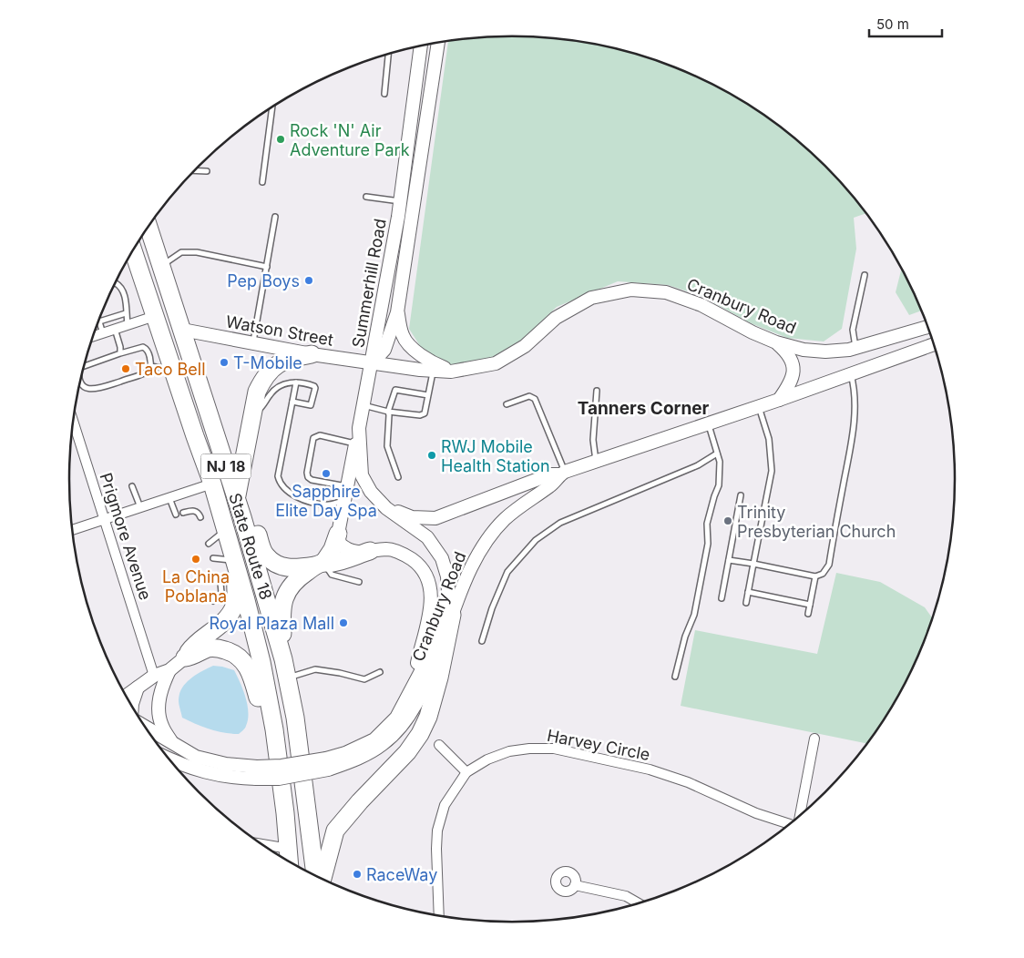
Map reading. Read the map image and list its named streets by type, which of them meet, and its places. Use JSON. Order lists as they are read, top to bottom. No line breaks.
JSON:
{"streets":{"highway":["NJ 18","State Route 18"],"main road":["Summerhill Road","Cranbury Road","Watson Street"],"street":["Prigmore Avenue","Harvey Circle"]},"crossings":[["Summerhill Road","Cranbury Road"],["Summerhill Road","Watson Street"],["Cranbury Road","Watson Street"],["Watson Street","State Route 18"]],"districts":["Tanners Corner"],"places":["Rock 'N' Air Adventure Park","Pep Boys","T-Mobile","Taco Bell","RWJ Mobile Health Station","Sapphire Elite Day Spa","Trinity Presbyterian Church","La China Poblana","Royal Plaza Mall","RaceWay"],"scale_bar":"50 m"}
